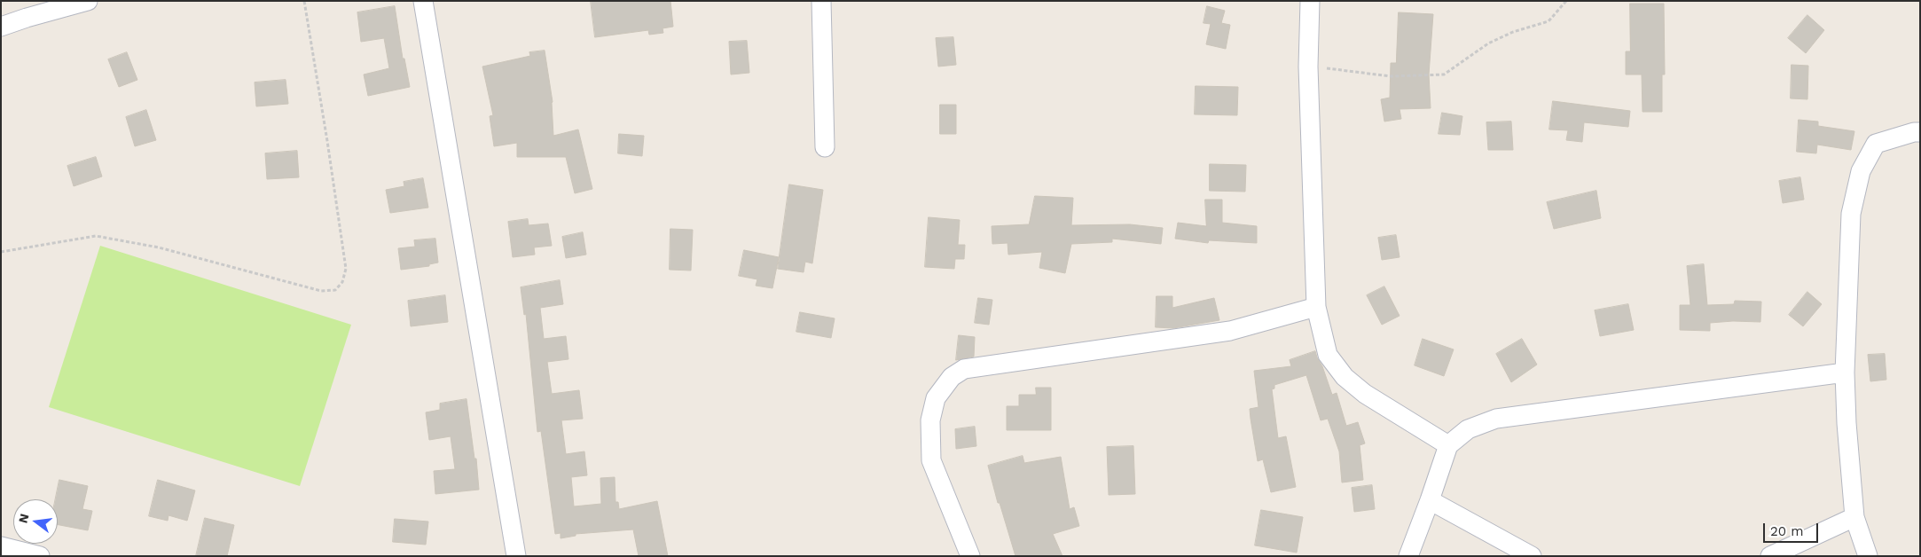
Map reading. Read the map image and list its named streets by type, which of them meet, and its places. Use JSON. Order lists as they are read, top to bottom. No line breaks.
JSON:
{"scale_bar":"20 m","north":"left"}
